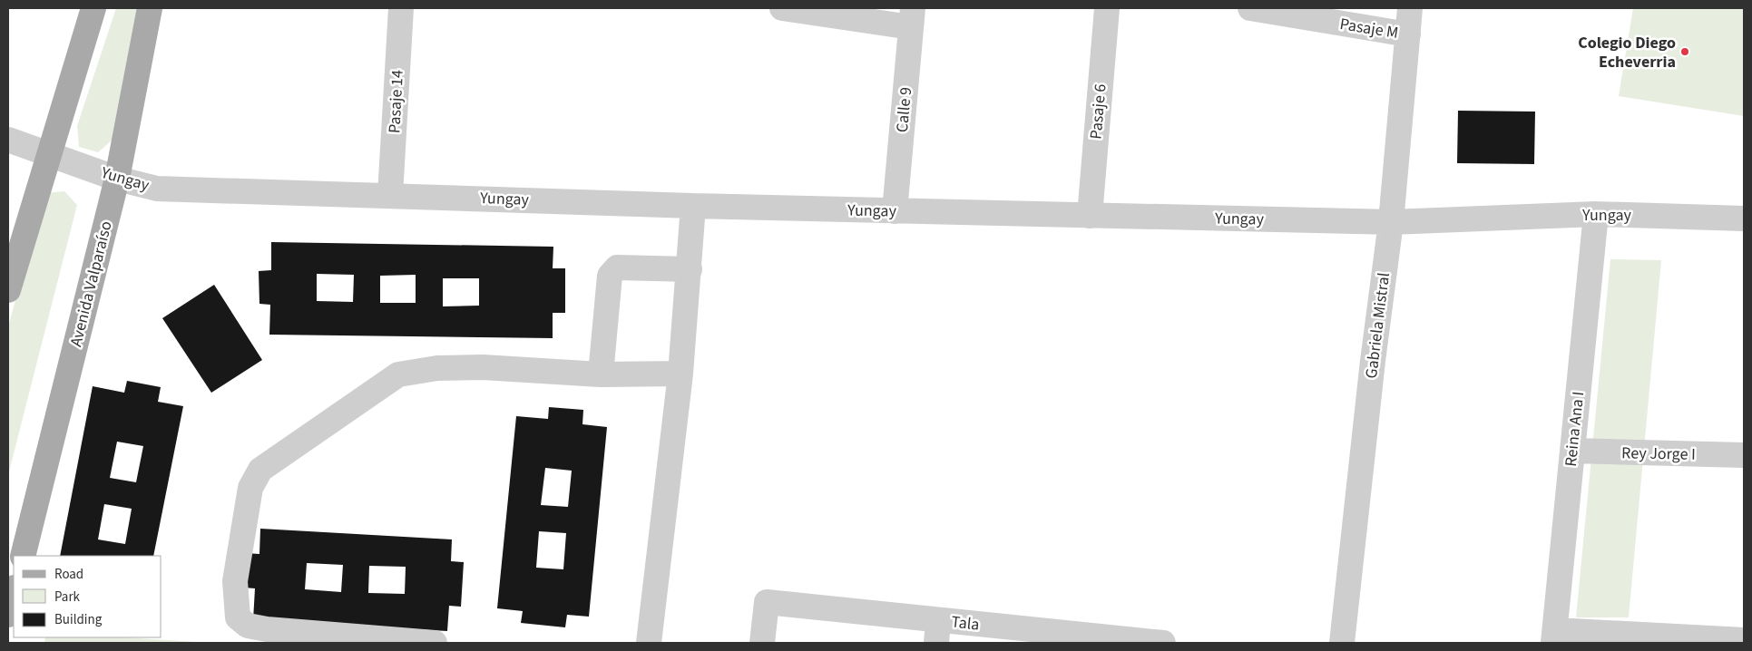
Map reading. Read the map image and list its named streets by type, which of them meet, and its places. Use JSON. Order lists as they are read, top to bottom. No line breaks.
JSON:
{"streets":{"main road":["Avenida Valparaíso"],"street":["Pasaje M","Pasaje 14","Calle 9","Pasaje 6","Yungay","Gabriela Mistral","Reina Ana I","Rey Jorge I","Tala"]},"crossings":[["Pasaje M","Gabriela Mistral"],["Pasaje 14","Yungay"],["Calle 9","Yungay"],["Pasaje 6","Yungay"],["Yungay","Avenida Valparaíso"],["Yungay","Gabriela Mistral"],["Yungay","Reina Ana I"],["Reina Ana I","Rey Jorge I"]],"places":["Colegio Diego Echeverria"],"legend":["Road","Park","Building"]}
